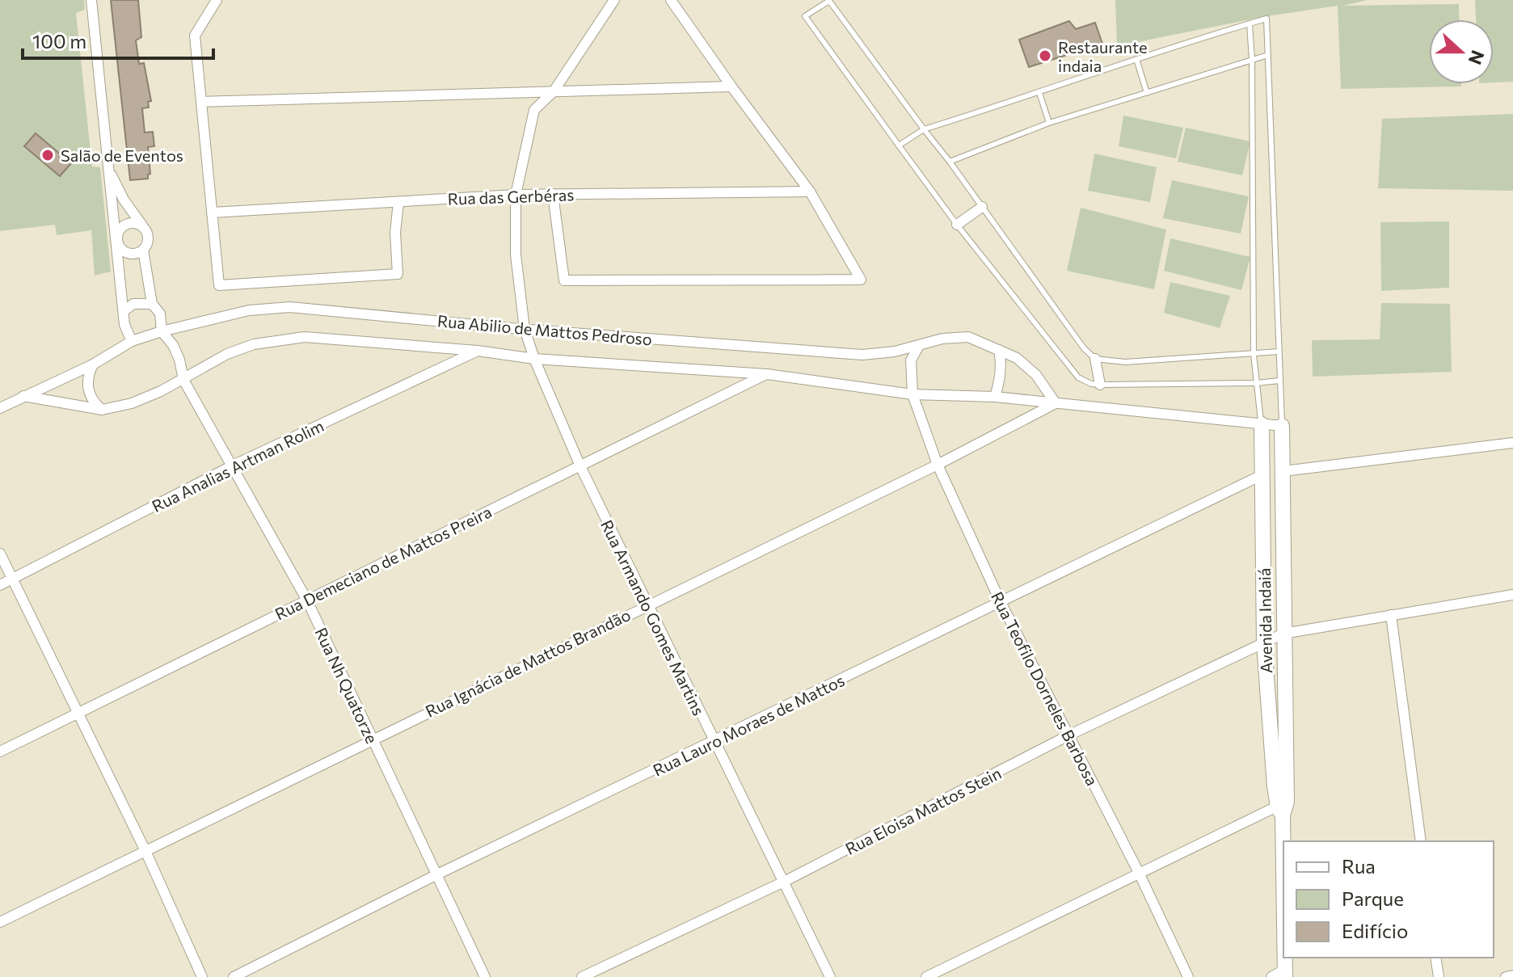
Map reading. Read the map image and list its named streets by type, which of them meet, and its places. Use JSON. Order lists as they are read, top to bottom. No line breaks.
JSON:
{"streets":{"street":["Rua das Gerbéras","Rua Abilio de Mattos Pedroso","Rua Analias Artman Rolim","Rua Demeciano de Mattos Preira","Rua Armando Gomes Martins","Avenida Indaiá","Rua Ignácia de Mattos Brandão","Rua Nh Quatorze","Rua Teofilo Dorneles Barbosa","Rua Lauro Moraes de Mattos","Rua Eloisa Mattos Stein"]},"crossings":[["Rua das Gerbéras","Rua Armando Gomes Martins"],["Rua Abilio de Mattos Pedroso","Rua Analias Artman Rolim"],["Rua Abilio de Mattos Pedroso","Rua Demeciano de Mattos Preira"],["Rua Abilio de Mattos Pedroso","Rua Armando Gomes Martins"],["Rua Abilio de Mattos Pedroso","Avenida Indaiá"],["Rua Abilio de Mattos Pedroso","Rua Ignácia de Mattos Brandão"],["Rua Abilio de Mattos Pedroso","Rua Nh Quatorze"],["Rua Abilio de Mattos Pedroso","Rua Teofilo Dorneles Barbosa"],["Rua Analias Artman Rolim","Rua Nh Quatorze"],["Rua Demeciano de Mattos Preira","Rua Armando Gomes Martins"],["Rua Demeciano de Mattos Preira","Rua Nh Quatorze"],["Rua Armando Gomes Martins","Rua Ignácia de Mattos Brandão"],["Rua Armando Gomes Martins","Rua Lauro Moraes de Mattos"],["Rua Armando Gomes Martins","Rua Eloisa Mattos Stein"],["Avenida Indaiá","Rua Lauro Moraes de Mattos"],["Avenida Indaiá","Rua Eloisa Mattos Stein"],["Rua Ignácia de Mattos Brandão","Rua Nh Quatorze"],["Rua Ignácia de Mattos Brandão","Rua Teofilo Dorneles Barbosa"],["Rua Nh Quatorze","Rua Lauro Moraes de Mattos"],["Rua Teofilo Dorneles Barbosa","Rua Lauro Moraes de Mattos"],["Rua Teofilo Dorneles Barbosa","Rua Eloisa Mattos Stein"]],"places":["Restaurante indaia","Salão de Eventos"],"legend":["Rua","Parque","Edifício"],"scale_bar":"100 m","north":"right"}
